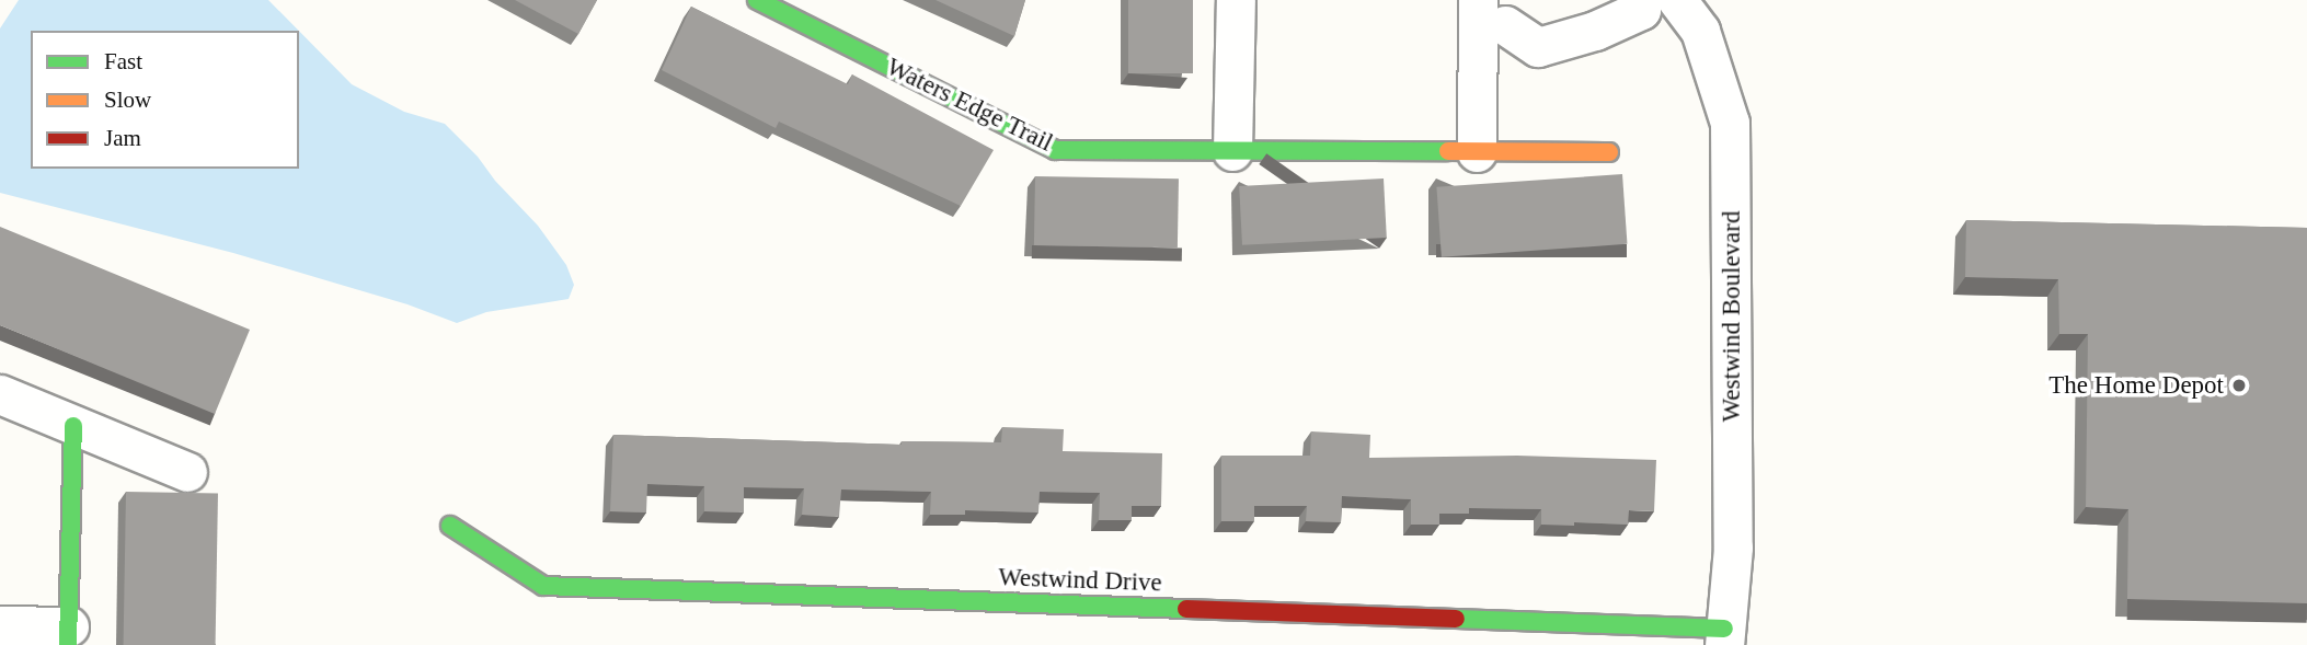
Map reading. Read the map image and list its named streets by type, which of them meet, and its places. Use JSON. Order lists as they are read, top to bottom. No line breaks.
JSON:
{"streets":{"street":["Waters Edge Trail","Westwind Boulevard","Westwind Drive"]},"crossings":[["Westwind Boulevard","Westwind Drive"]],"places":["The Home Depot"],"legend":["Fast","Slow","Jam"]}
